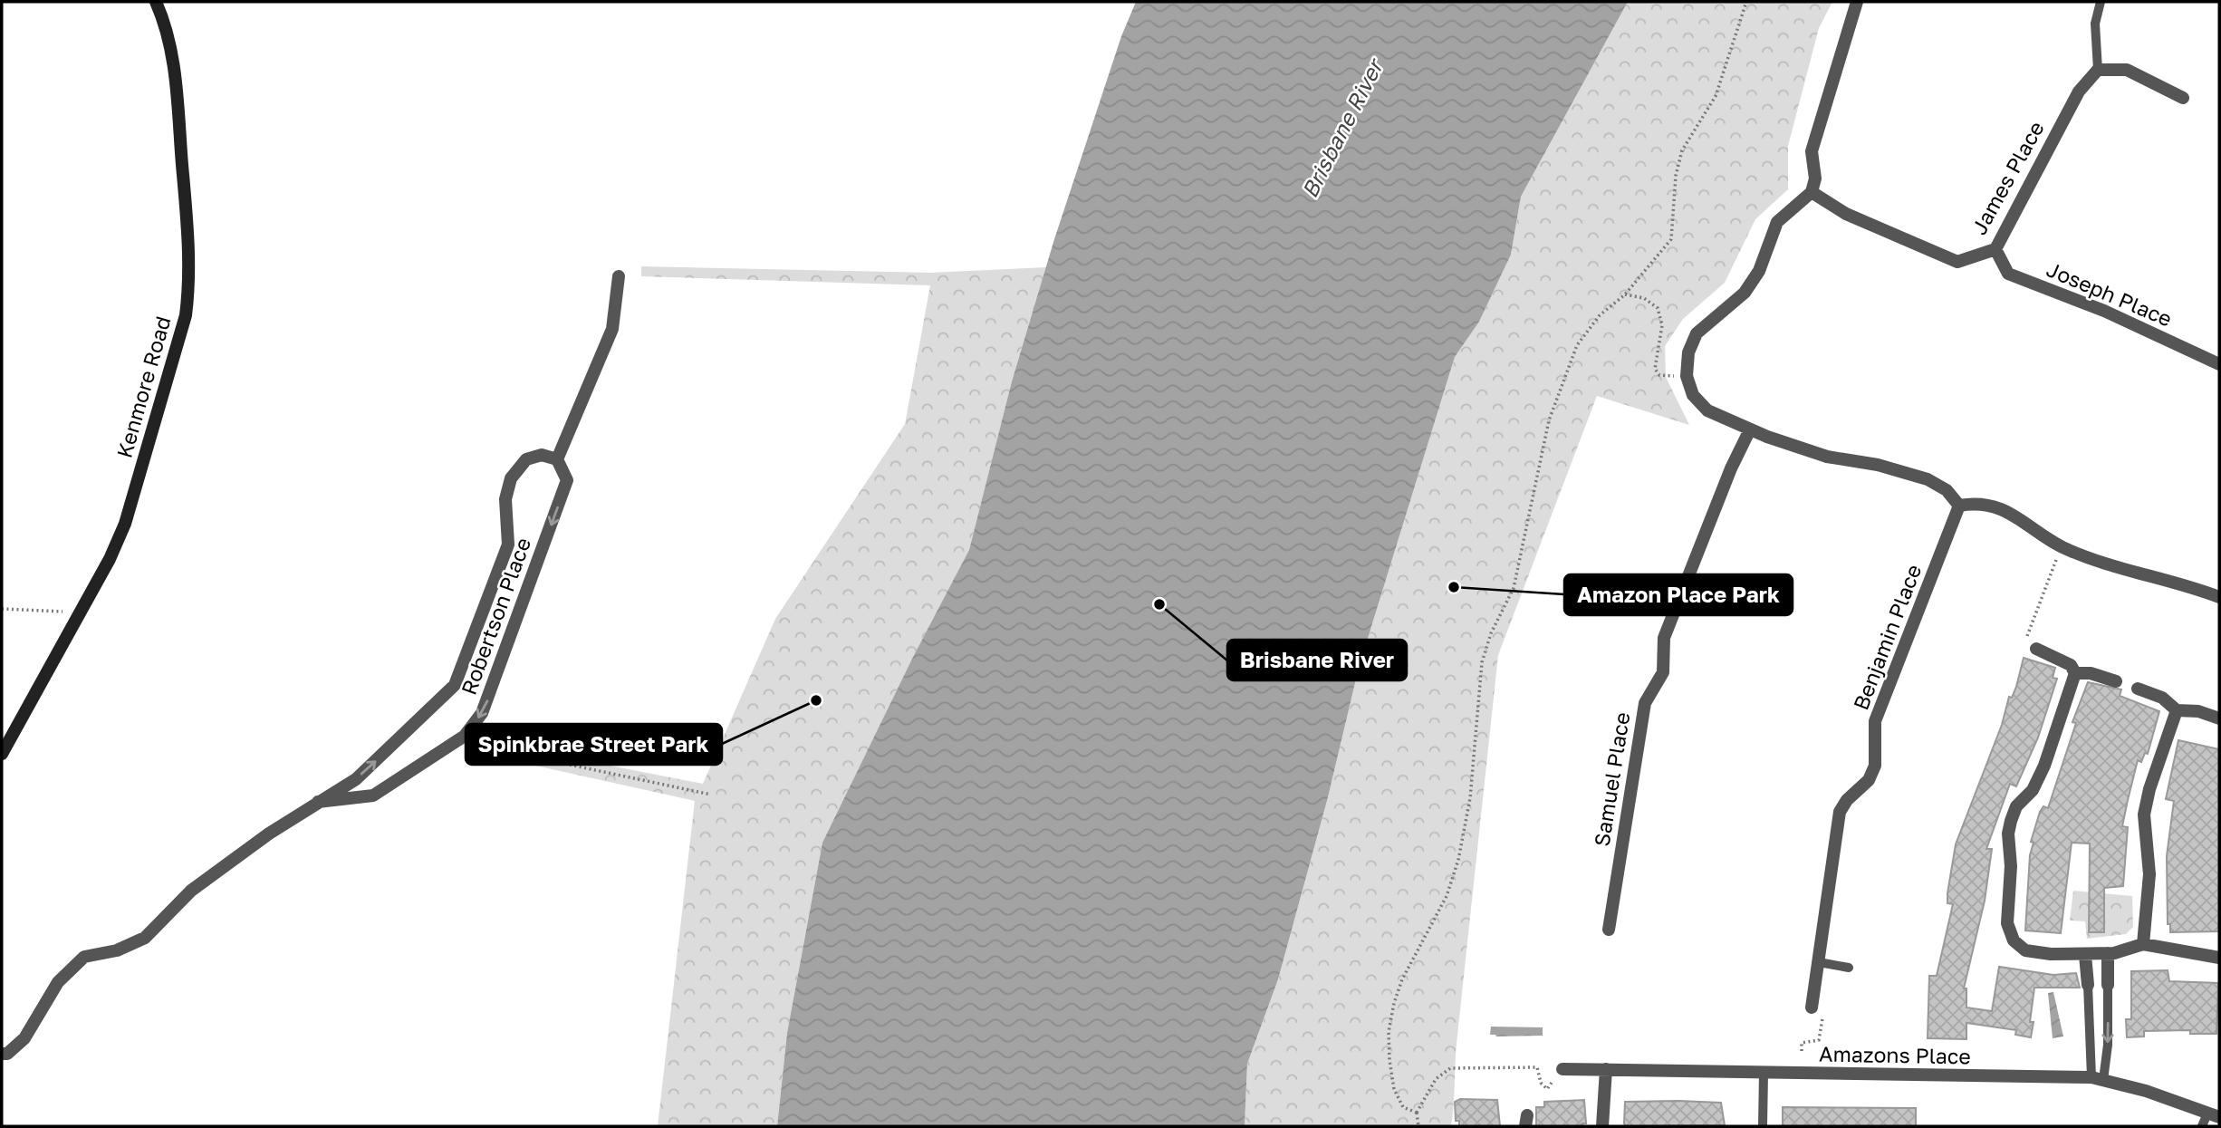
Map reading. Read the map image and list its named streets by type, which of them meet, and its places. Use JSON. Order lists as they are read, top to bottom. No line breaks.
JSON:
{"streets":{"street":["James Place","Joseph Place","Kenmore Road","Robertson Place","Benjamin Place","Samuel Place","Amazons Place"]},"crossings":[["James Place","Joseph Place"]],"water":["Brisbane River"],"places":["Amazon Place Park","Brisbane River","Spinkbrae Street Park"]}
